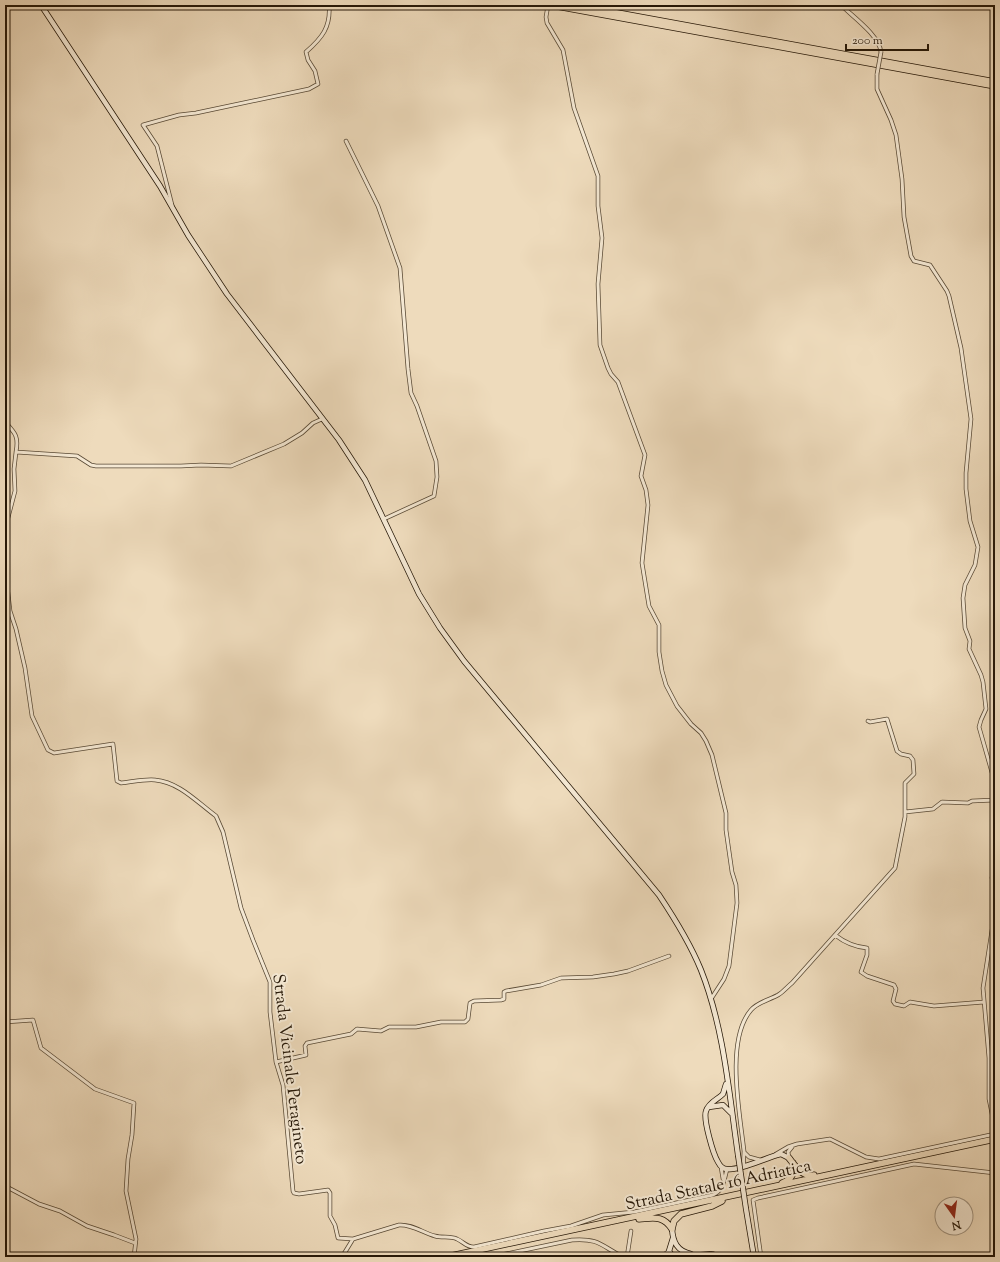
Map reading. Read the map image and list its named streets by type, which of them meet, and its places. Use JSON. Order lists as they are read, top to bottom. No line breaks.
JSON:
{"streets":{"highway":["Strada Statale 16 Adriatica"],"street":["Strada Vicinale Peragineto"]},"scale_bar":"200 m","north":"bottom"}
